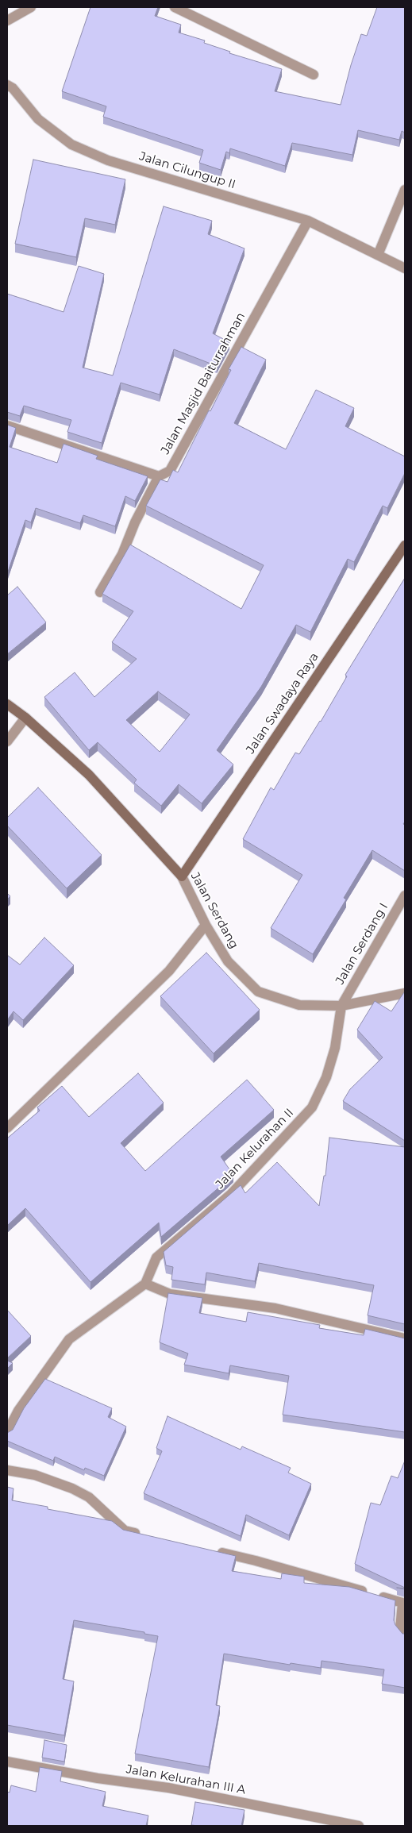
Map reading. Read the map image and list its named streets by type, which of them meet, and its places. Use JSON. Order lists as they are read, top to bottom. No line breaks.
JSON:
{"streets":{"street":["Jalan Cilungup II","Jalan Masjid Baiturrahman","Jalan Swadaya Raya","Jalan Serdang","Jalan Serdang I","Jalan Kelurahan II","Jalan Kelurahan III A"]},"crossings":[["Jalan Cilungup II","Jalan Masjid Baiturrahman"],["Jalan Swadaya Raya","Jalan Serdang"],["Jalan Serdang","Jalan Serdang I"],["Jalan Serdang","Jalan Kelurahan II"],["Jalan Serdang I","Jalan Kelurahan II"]]}
